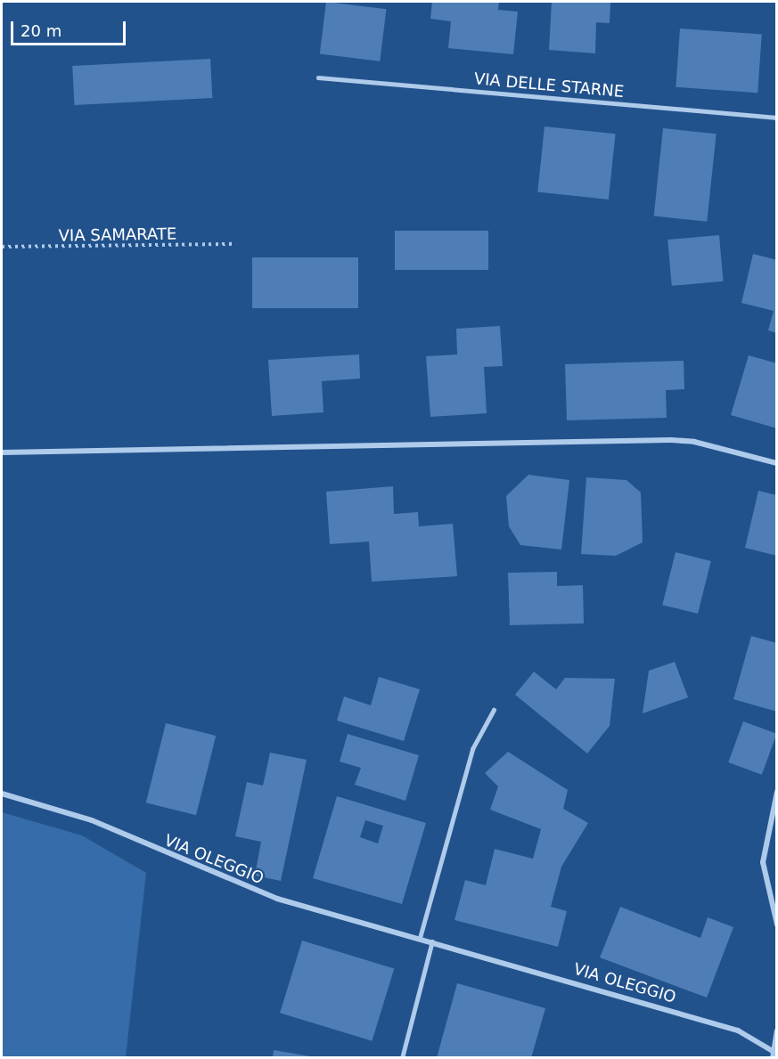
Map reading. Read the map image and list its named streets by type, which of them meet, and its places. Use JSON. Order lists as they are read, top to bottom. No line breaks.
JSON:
{"streets":{"street":["VIA OLEGGIO"],"lane":["VIA DELLE STARNE"],"path":["VIA SAMARATE"]},"scale_bar":"20 m"}
